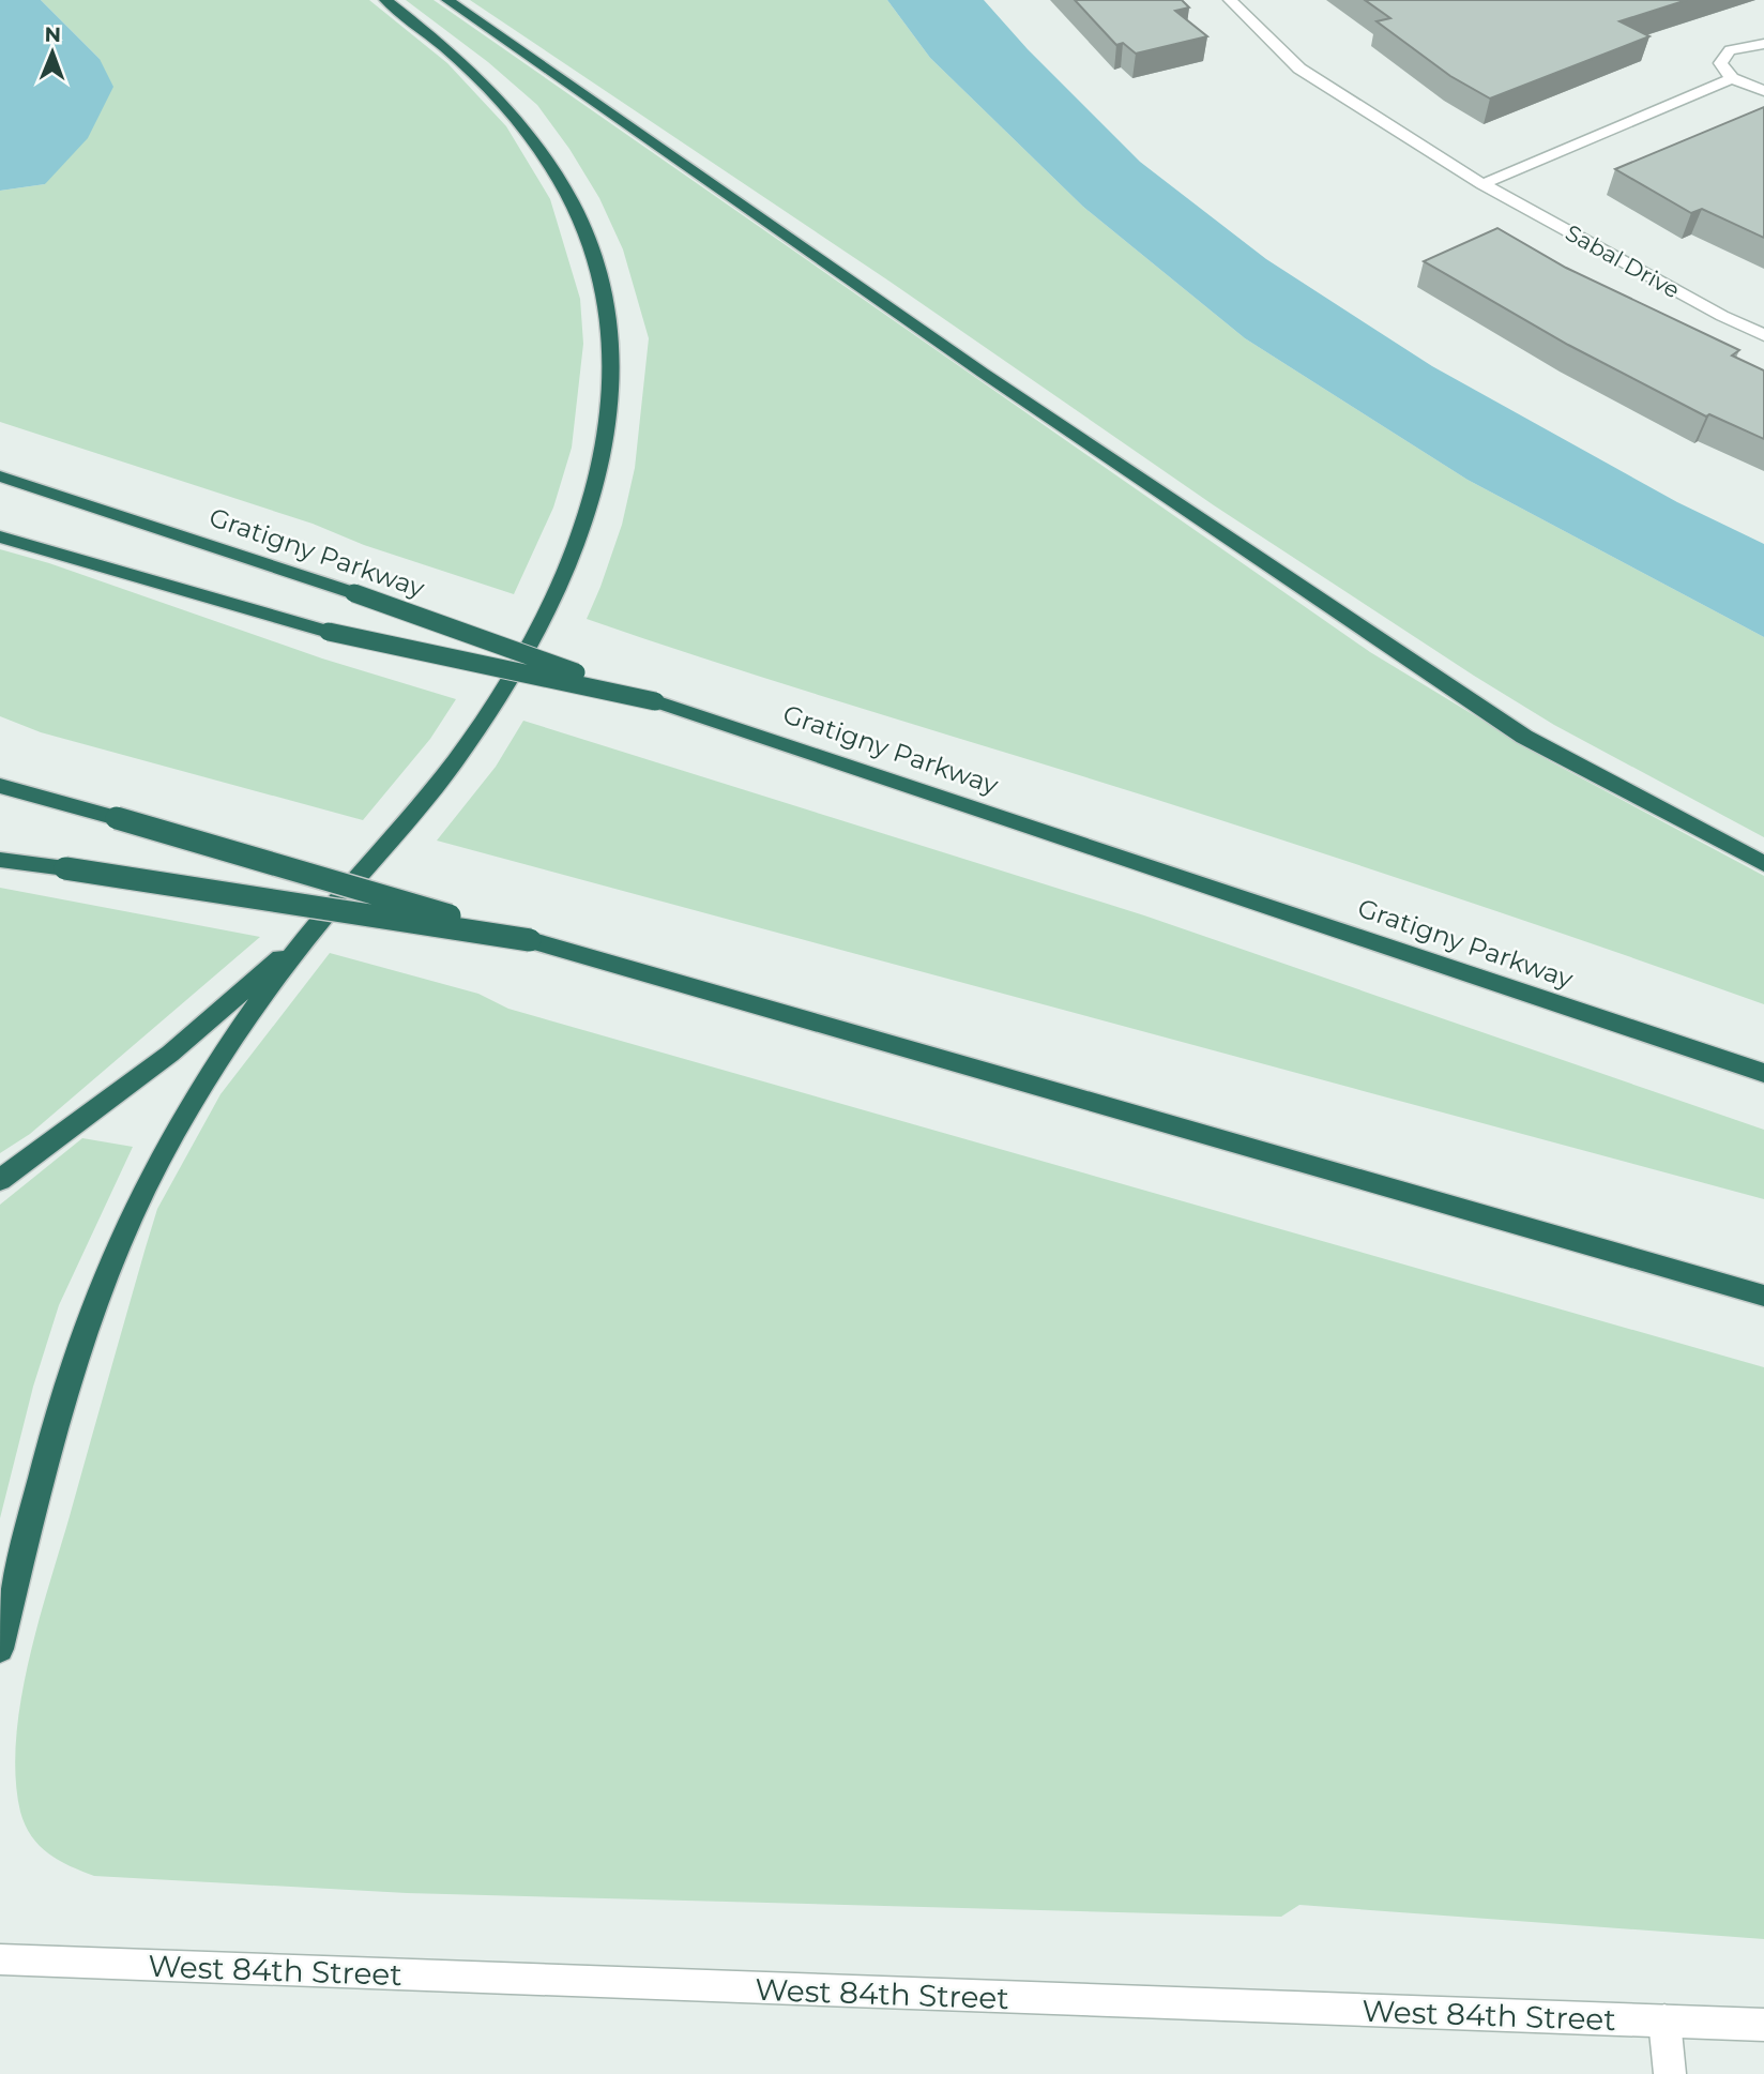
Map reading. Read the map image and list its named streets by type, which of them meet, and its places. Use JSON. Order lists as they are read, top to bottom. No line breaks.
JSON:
{"streets":{"highway":["Gratigny Parkway"],"street":["Sabal Drive","West 84th Street"]},"north":"top"}
